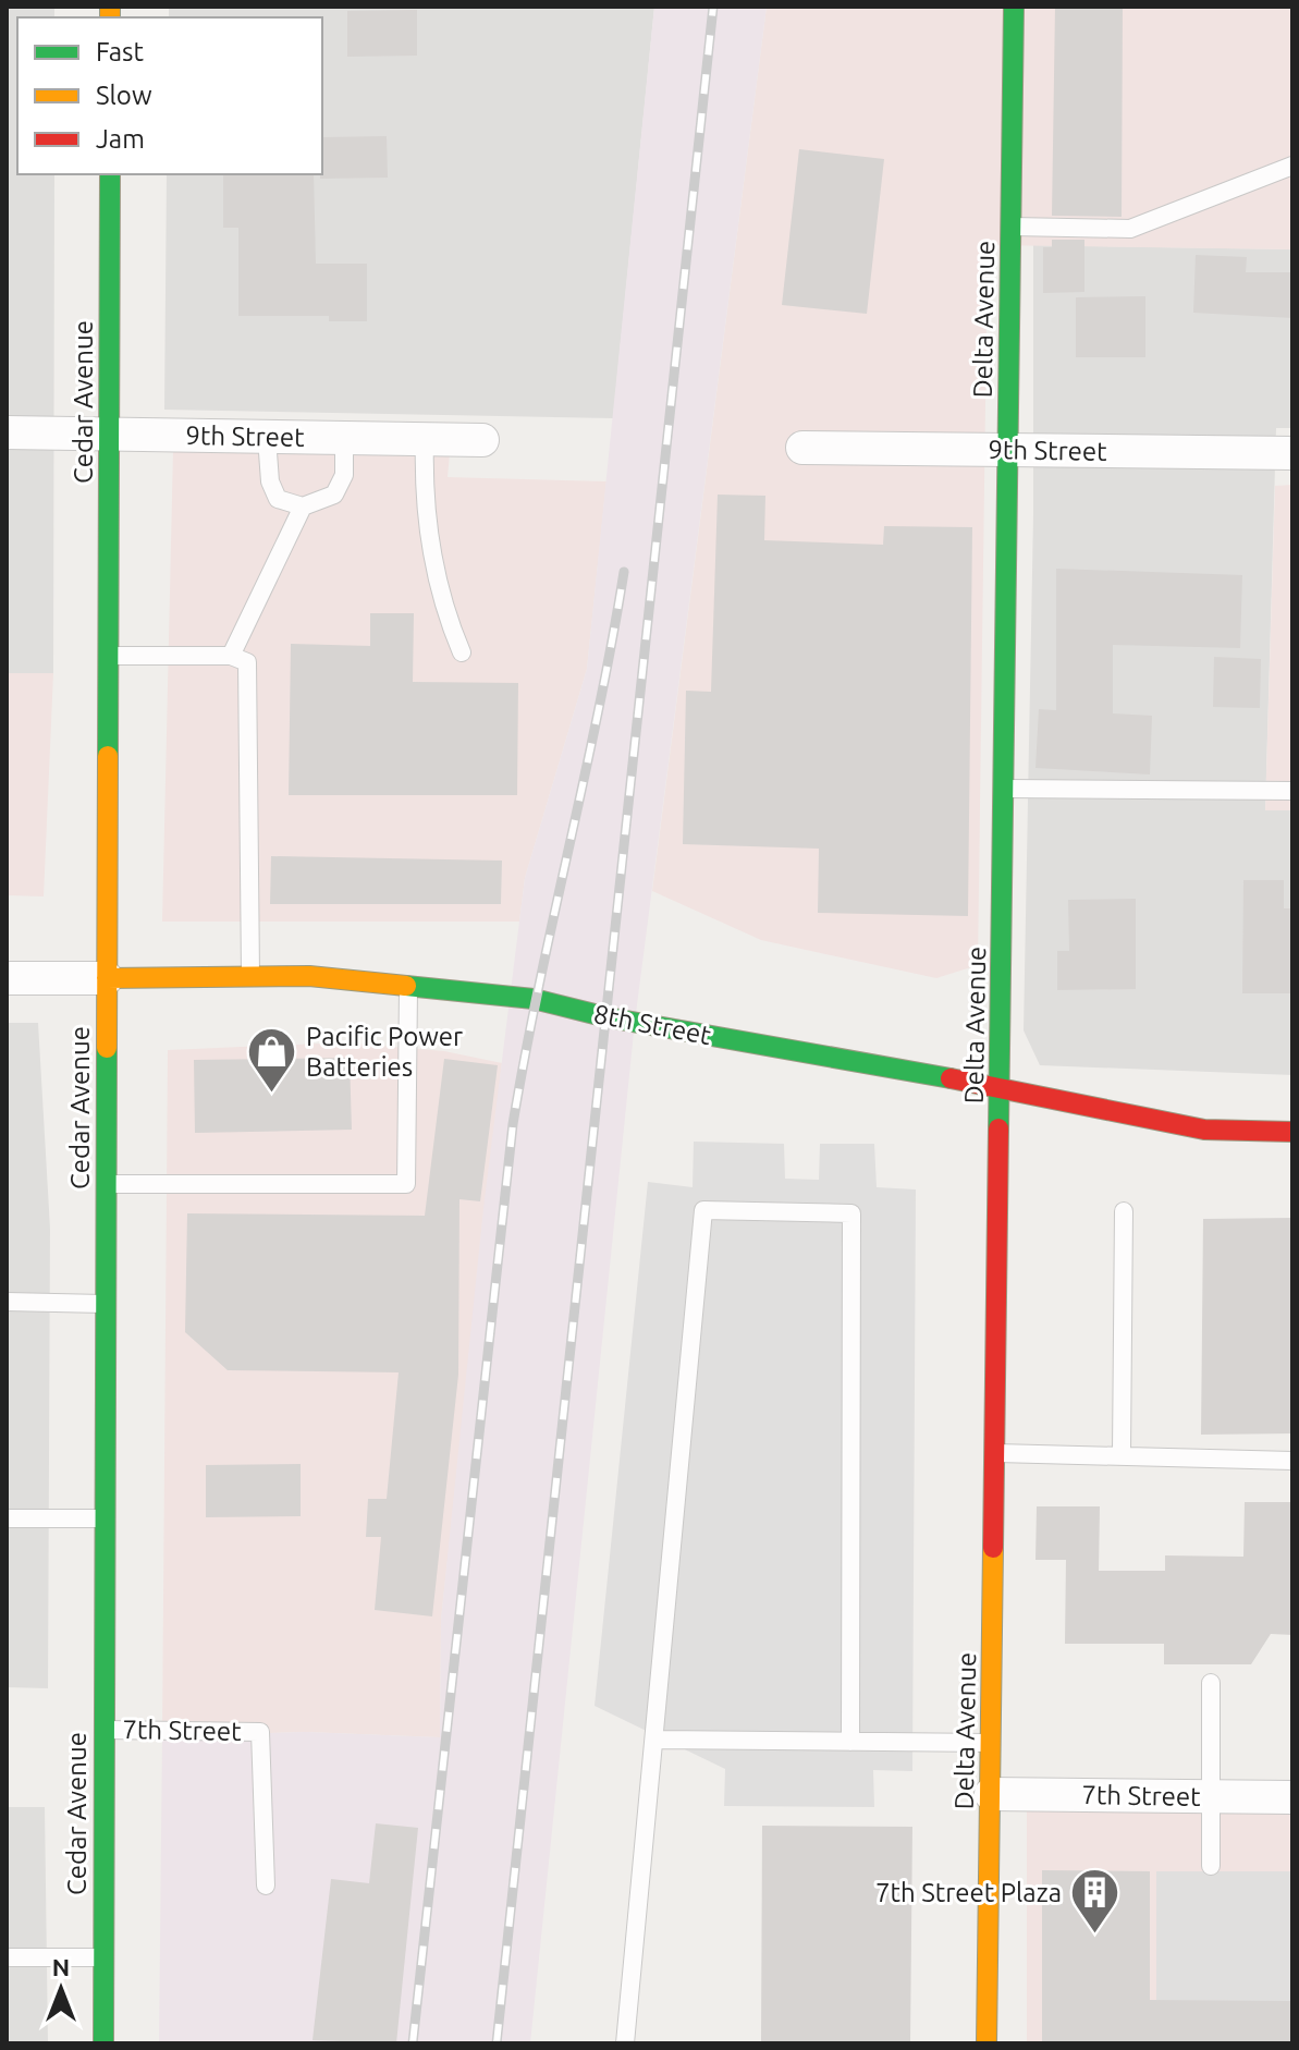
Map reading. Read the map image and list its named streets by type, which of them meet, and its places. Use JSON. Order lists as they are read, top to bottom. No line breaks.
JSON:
{"streets":{"street":["Delta Avenue","Cedar Avenue","9th Street","8th Street","7th Street"]},"crossings":[["Delta Avenue","9th Street"],["Delta Avenue","8th Street"],["Delta Avenue","7th Street"],["Cedar Avenue","9th Street"],["Cedar Avenue","8th Street"],["Cedar Avenue","7th Street"]],"places":{"shop":["Pacific Power Batteries"],"building":["7th Street Plaza"]},"legend":["Fast","Slow","Jam"],"north":"top"}
